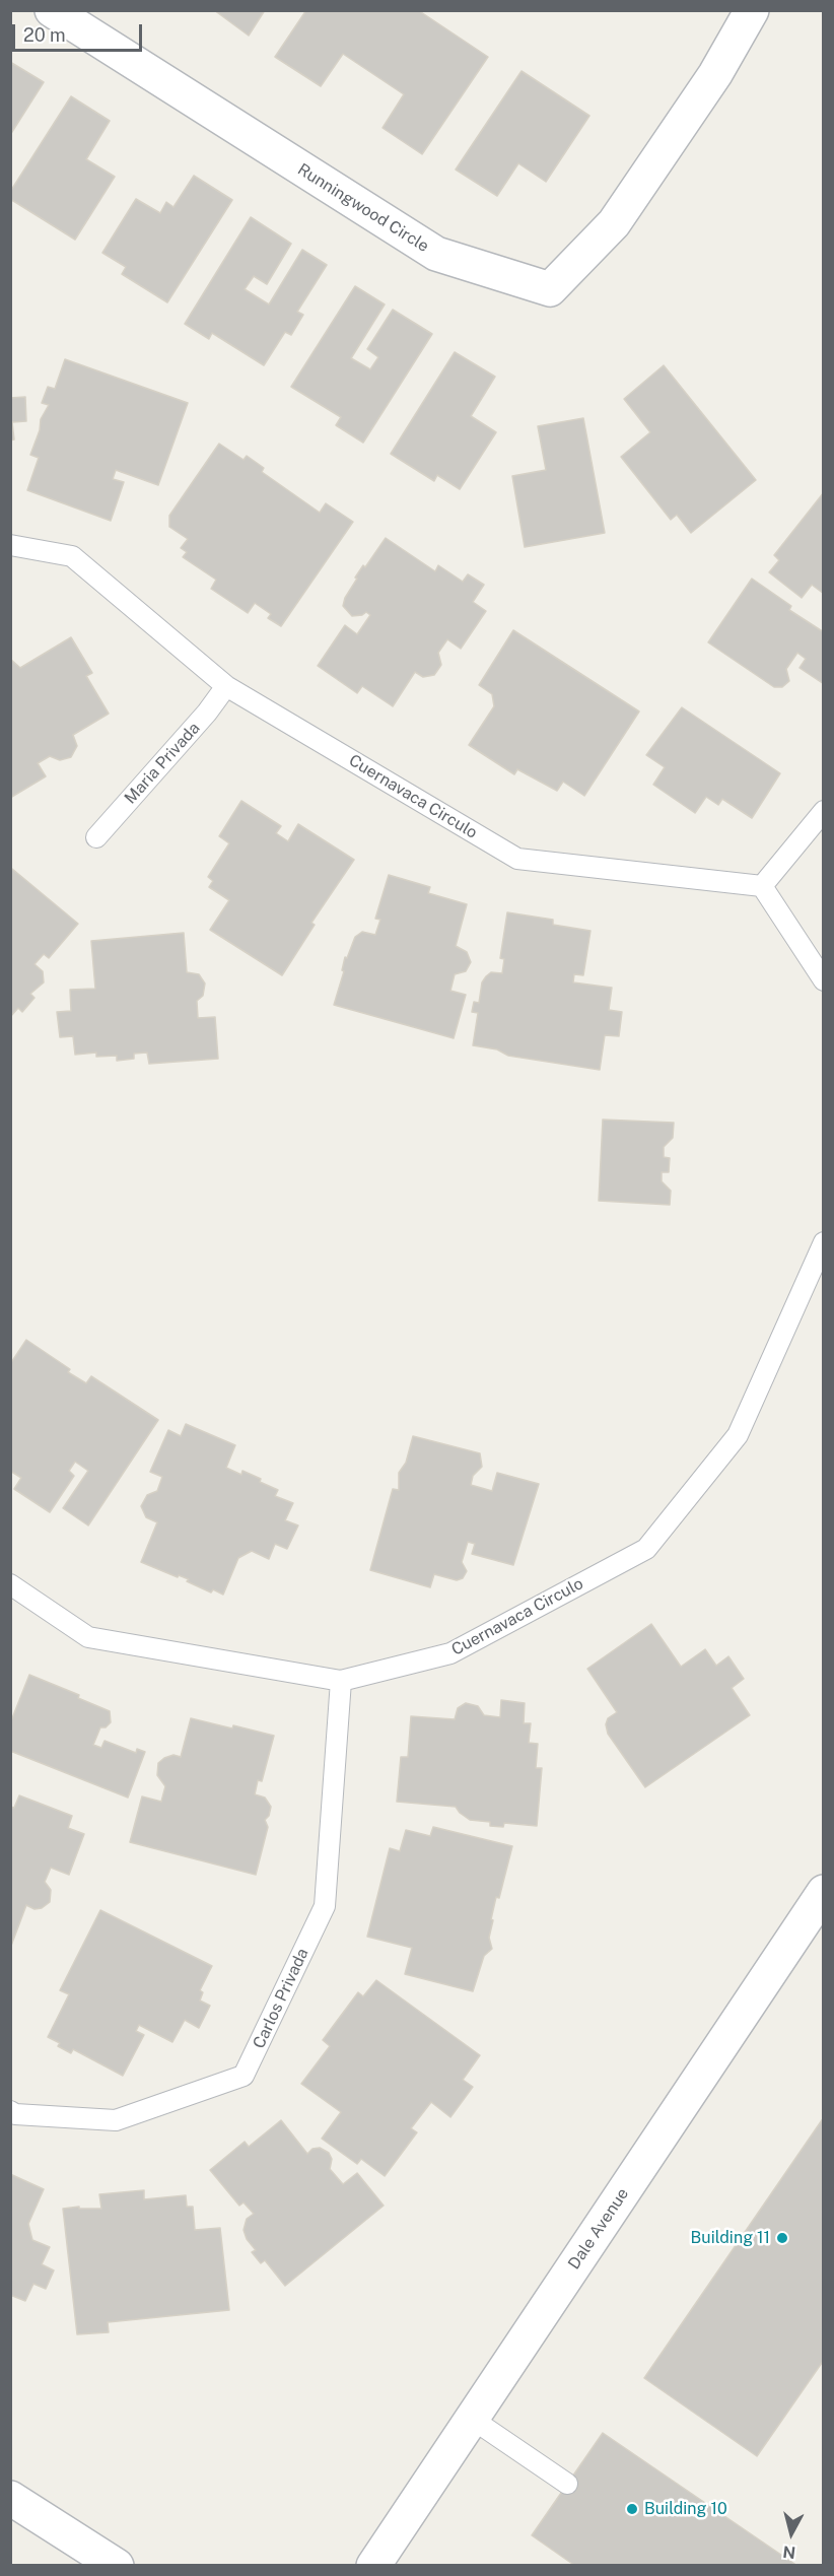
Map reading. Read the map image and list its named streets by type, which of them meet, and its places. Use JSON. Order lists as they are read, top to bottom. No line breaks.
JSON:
{"streets":{"street":["Runningwood Circle","Dale Avenue"],"lane":["Maria Privada","Cuernavaca Circulo","Carlos Privada"]},"crossings":[["Maria Privada","Cuernavaca Circulo"],["Cuernavaca Circulo","Carlos Privada"]],"places":["Building 11","Building 10"],"scale_bar":"20 m","north":"bottom"}
